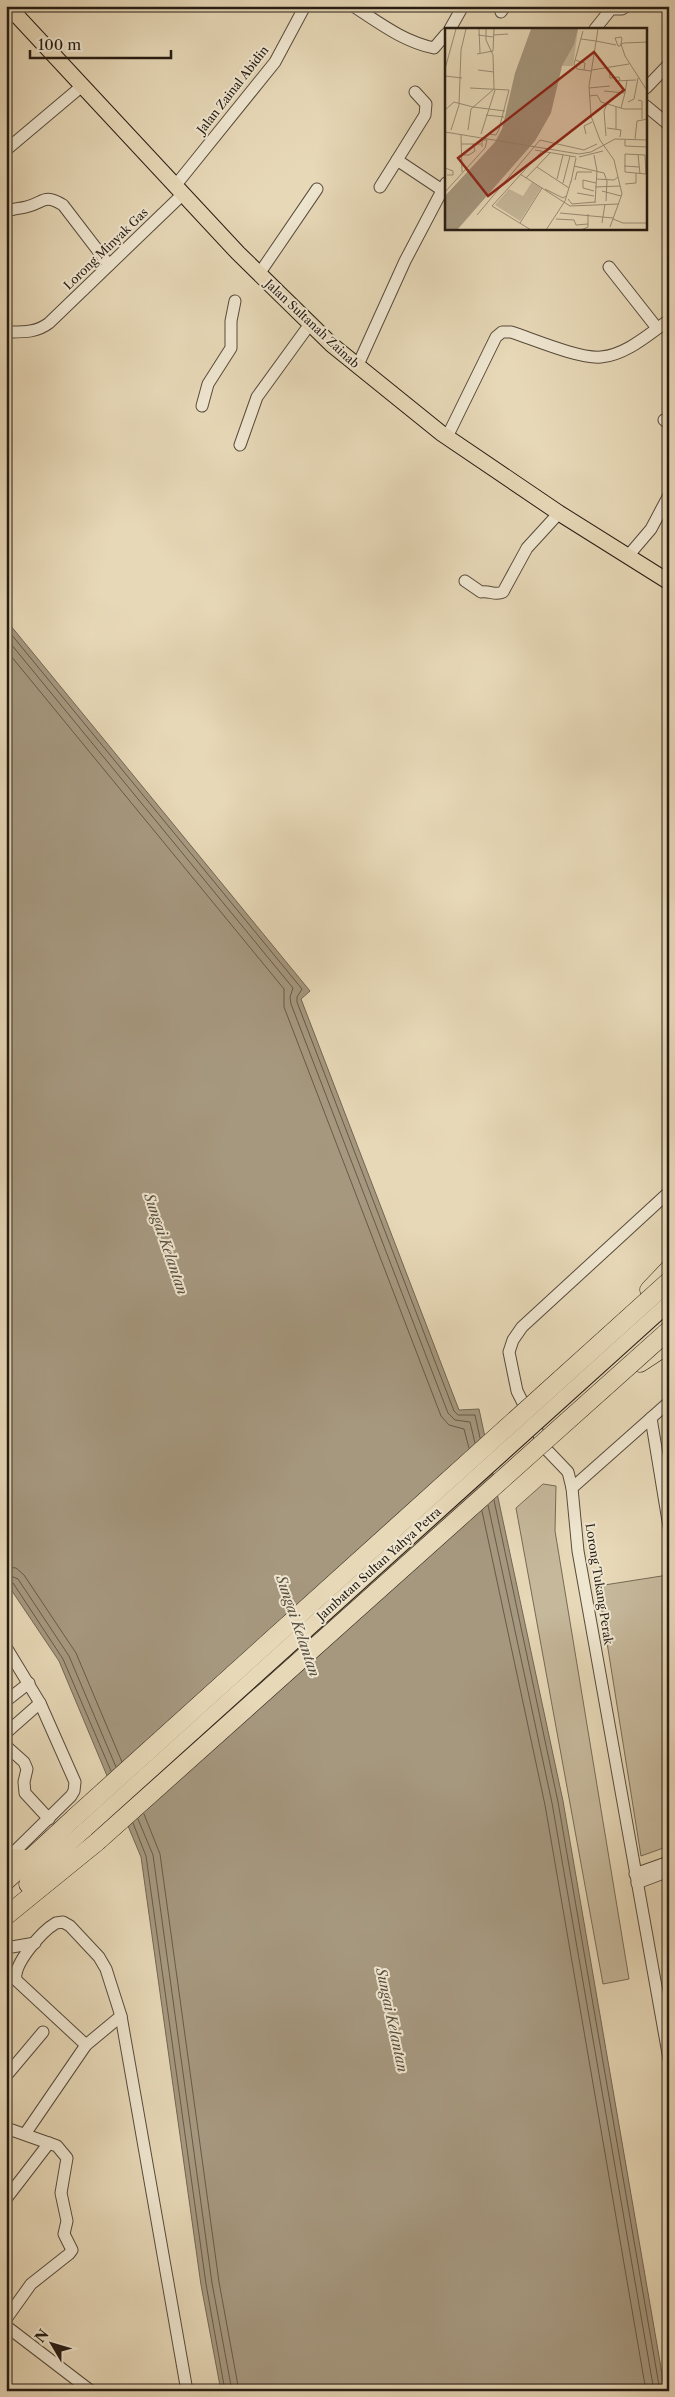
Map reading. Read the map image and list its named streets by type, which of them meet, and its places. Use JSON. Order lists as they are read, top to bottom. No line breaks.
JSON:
{"streets":{"highway":["Jambatan Sultan Yahya Petra"],"main road":["Jalan Sultanah Zainab"],"street":["Jalan Zainal Abidin","Lorong Minyak Gas","Lorong Tukang Perak"]},"crossings":[["Jalan Zainal Abidin","Lorong Minyak Gas"],["Jalan Zainal Abidin","Jalan Sultanah Zainab"],["Lorong Minyak Gas","Jalan Sultanah Zainab"]],"water":["Sungai Kelantan"],"scale_bar":"100 m","north":"top left"}
